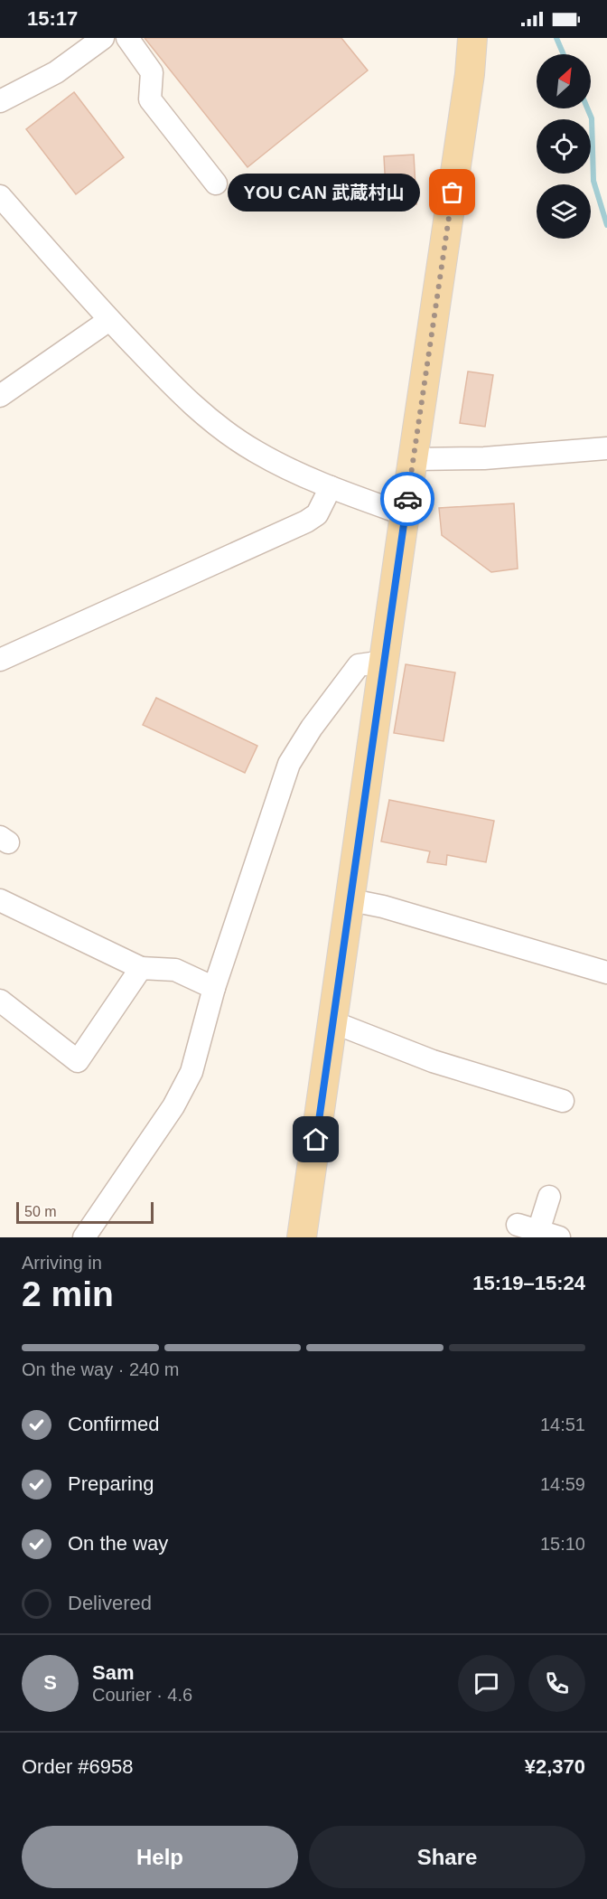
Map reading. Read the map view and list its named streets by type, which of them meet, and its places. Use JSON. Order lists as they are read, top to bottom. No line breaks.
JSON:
{"places":["YOU CAN 武蔵村山"],"scale_bar":"50 m","north":"top right","page":{"status":"15:17","bubble":"YOU CAN 武蔵村山","scale":"50 m","heading":["2 min","Arriving in","15:19–15:24"],"panel":["Sam","Courier · 4.6","Order #6958","¥2,370"],"bar":"On the way · 240 m","list":[["Confirmed","14:51"],["Preparing","14:59"],["On the way","15:10"],"Delivered"],"round":"S","buttons":["Help","Share"]}}
